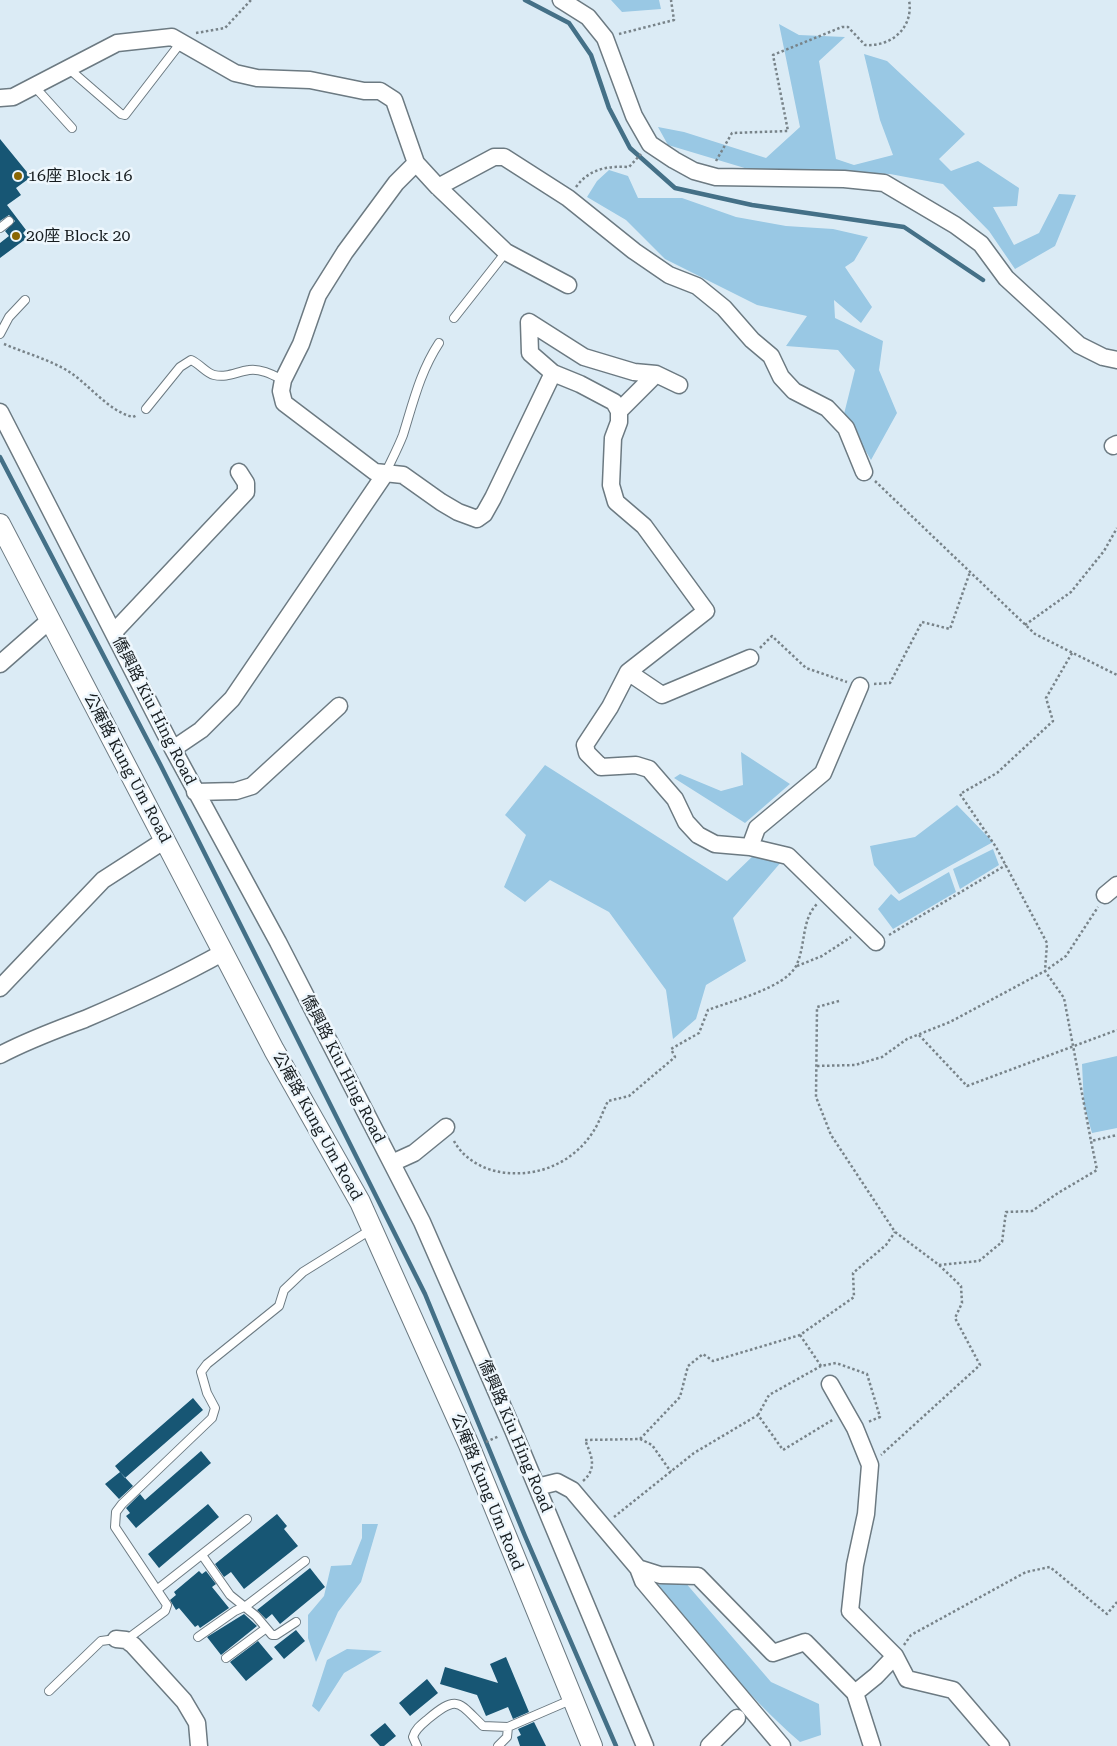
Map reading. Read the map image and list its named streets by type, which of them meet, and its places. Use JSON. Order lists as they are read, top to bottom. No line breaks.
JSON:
{"streets":{"street":["僑興路 Kiu Hing Road","公庵路 Kung Um Road"]},"places":["16座 Block 16","20座 Block 20"]}
